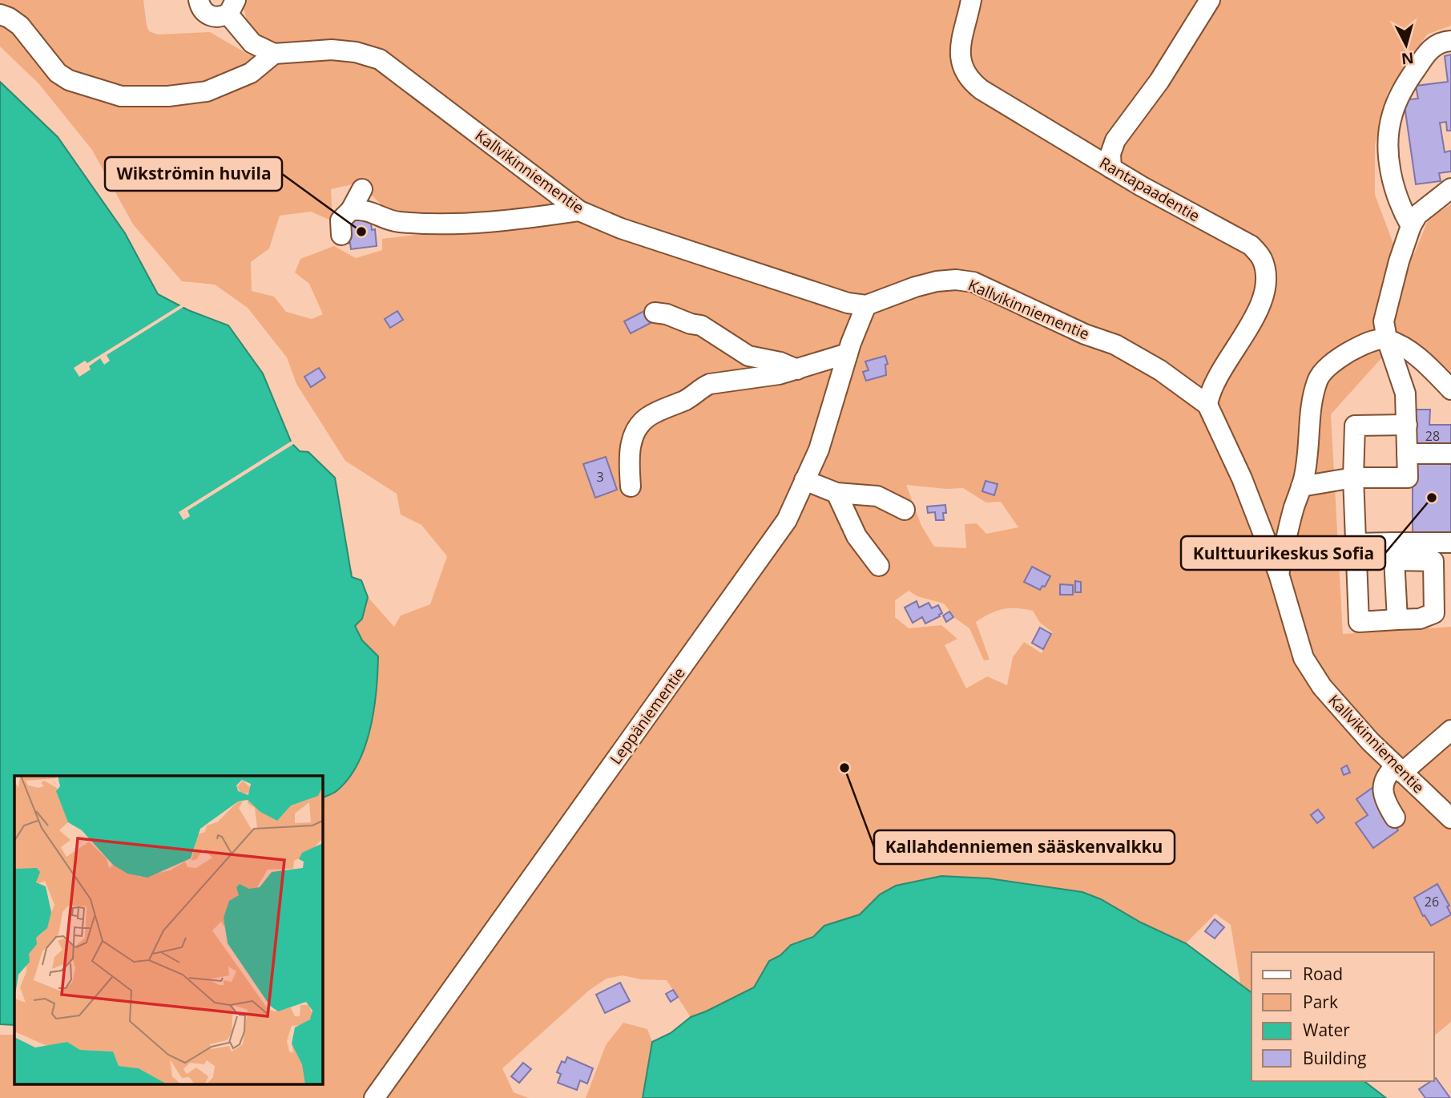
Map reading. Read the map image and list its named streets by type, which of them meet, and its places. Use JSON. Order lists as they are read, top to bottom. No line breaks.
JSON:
{"streets":{"street":["Kallvikinniementie","Rantapaadentie","Leppäniementie"]},"crossings":[["Kallvikinniementie","Rantapaadentie"],["Kallvikinniementie","Leppäniementie"]],"places":["Wikströmin huvila","Kulttuurikeskus Sofia","Kallahdenniemen sääskenvalkku"],"house_numbers":["28","3","26"],"legend":["Road","Park","Water","Building"],"north":"bottom"}
